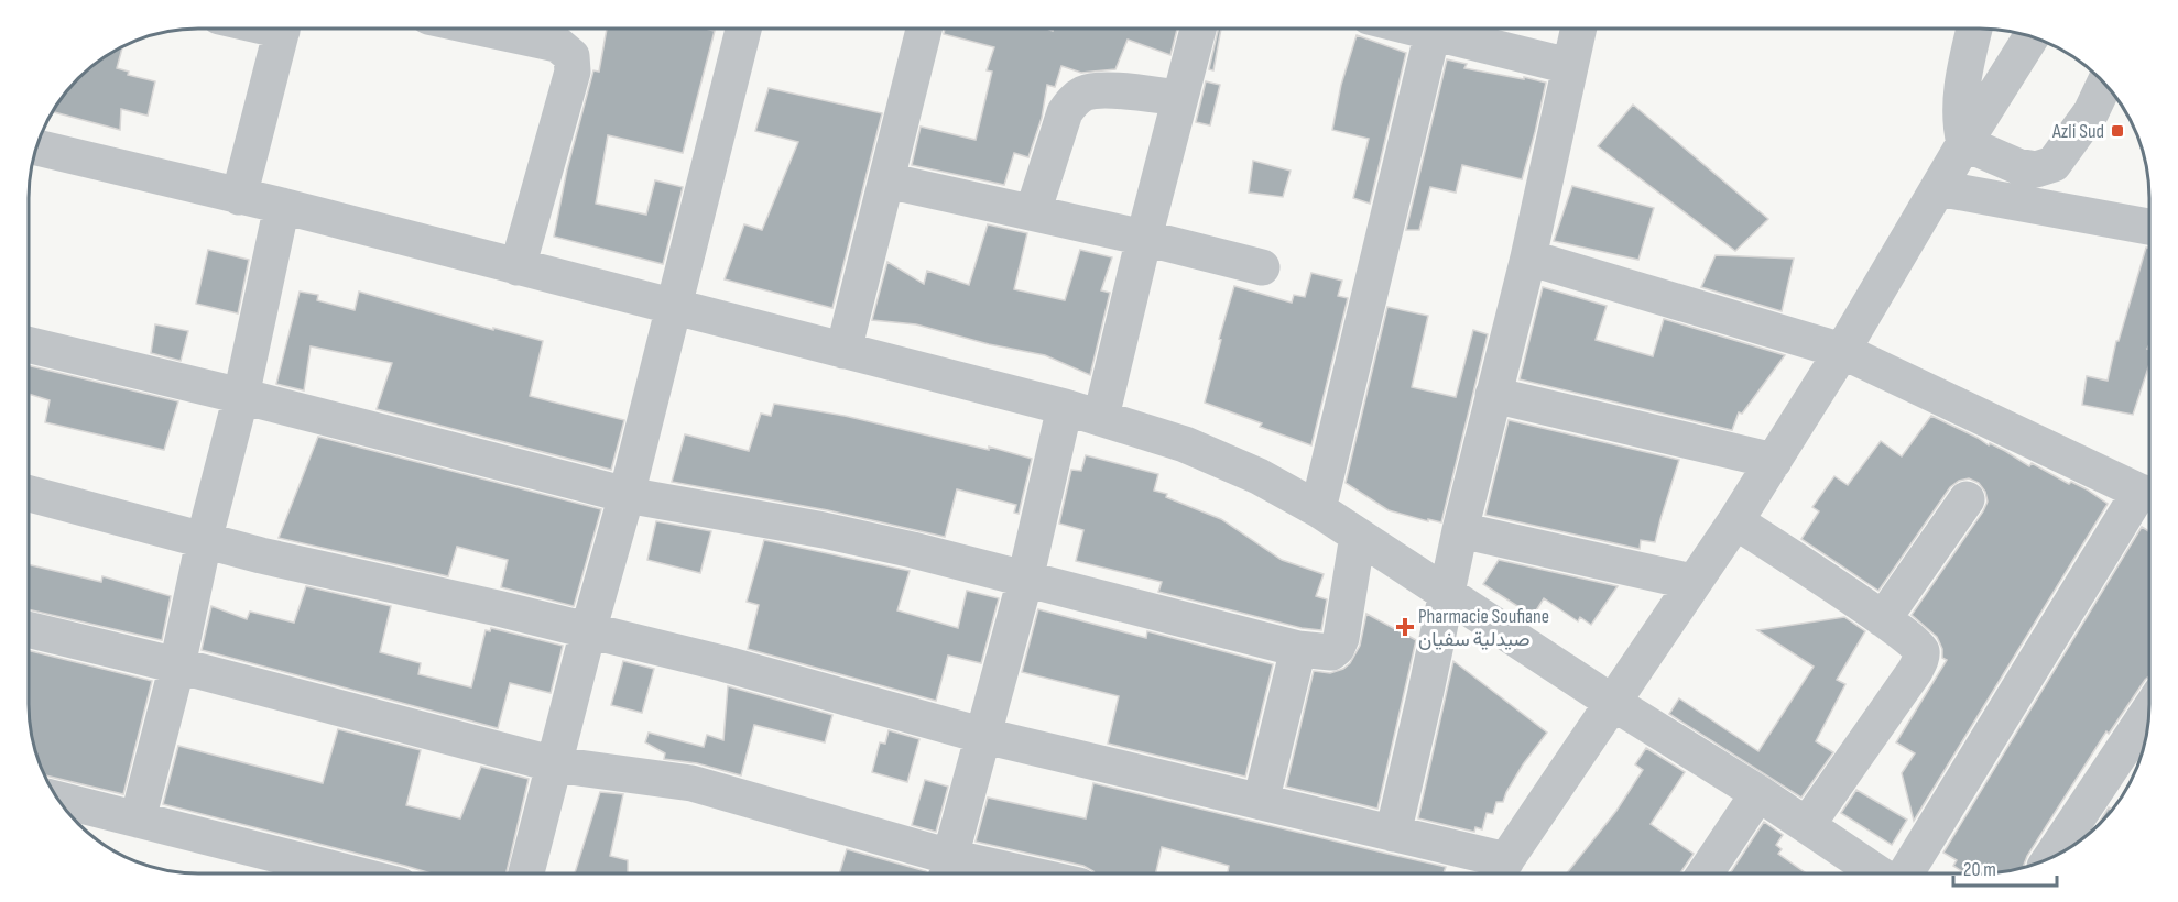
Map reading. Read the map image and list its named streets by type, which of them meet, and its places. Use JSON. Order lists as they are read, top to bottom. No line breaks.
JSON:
{"places":{"transit":["Azli Sud"],"health":["Pharmacie Soufiane صيدلية سفيان"]},"scale_bar":"20 m"}
